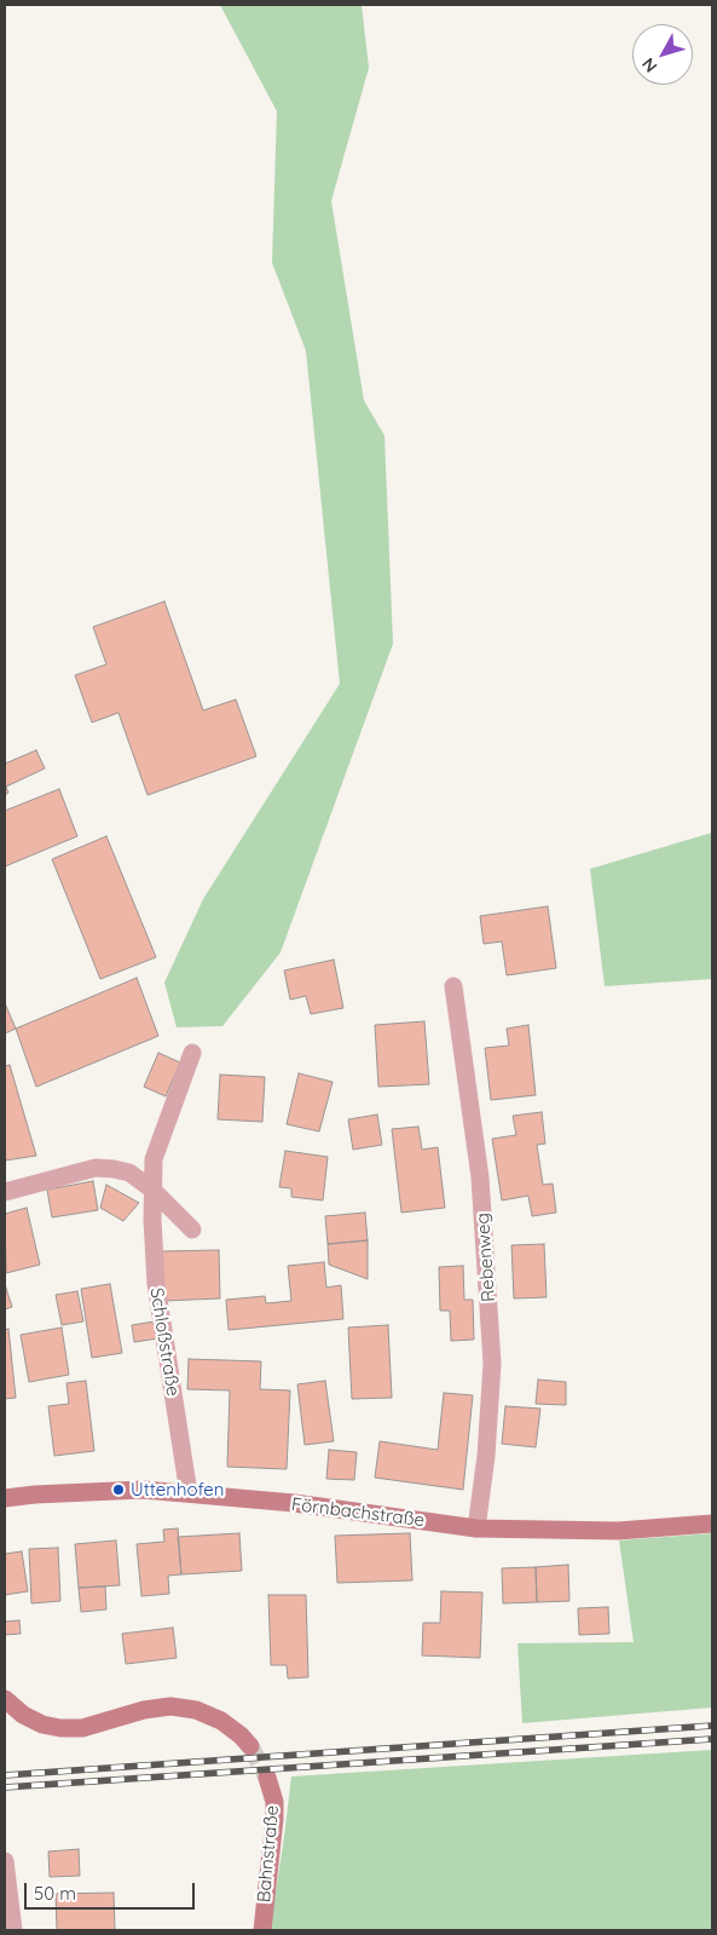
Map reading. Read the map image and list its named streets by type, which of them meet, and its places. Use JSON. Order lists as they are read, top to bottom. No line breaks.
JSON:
{"streets":{"street":["Rebenweg","Schloßstraße","Förnbachstraße","Bahnstraße"]},"crossings":[["Rebenweg","Förnbachstraße"],["Schloßstraße","Förnbachstraße"]],"places":["Uttenhofen"],"scale_bar":"50 m","north":"bottom left"}
